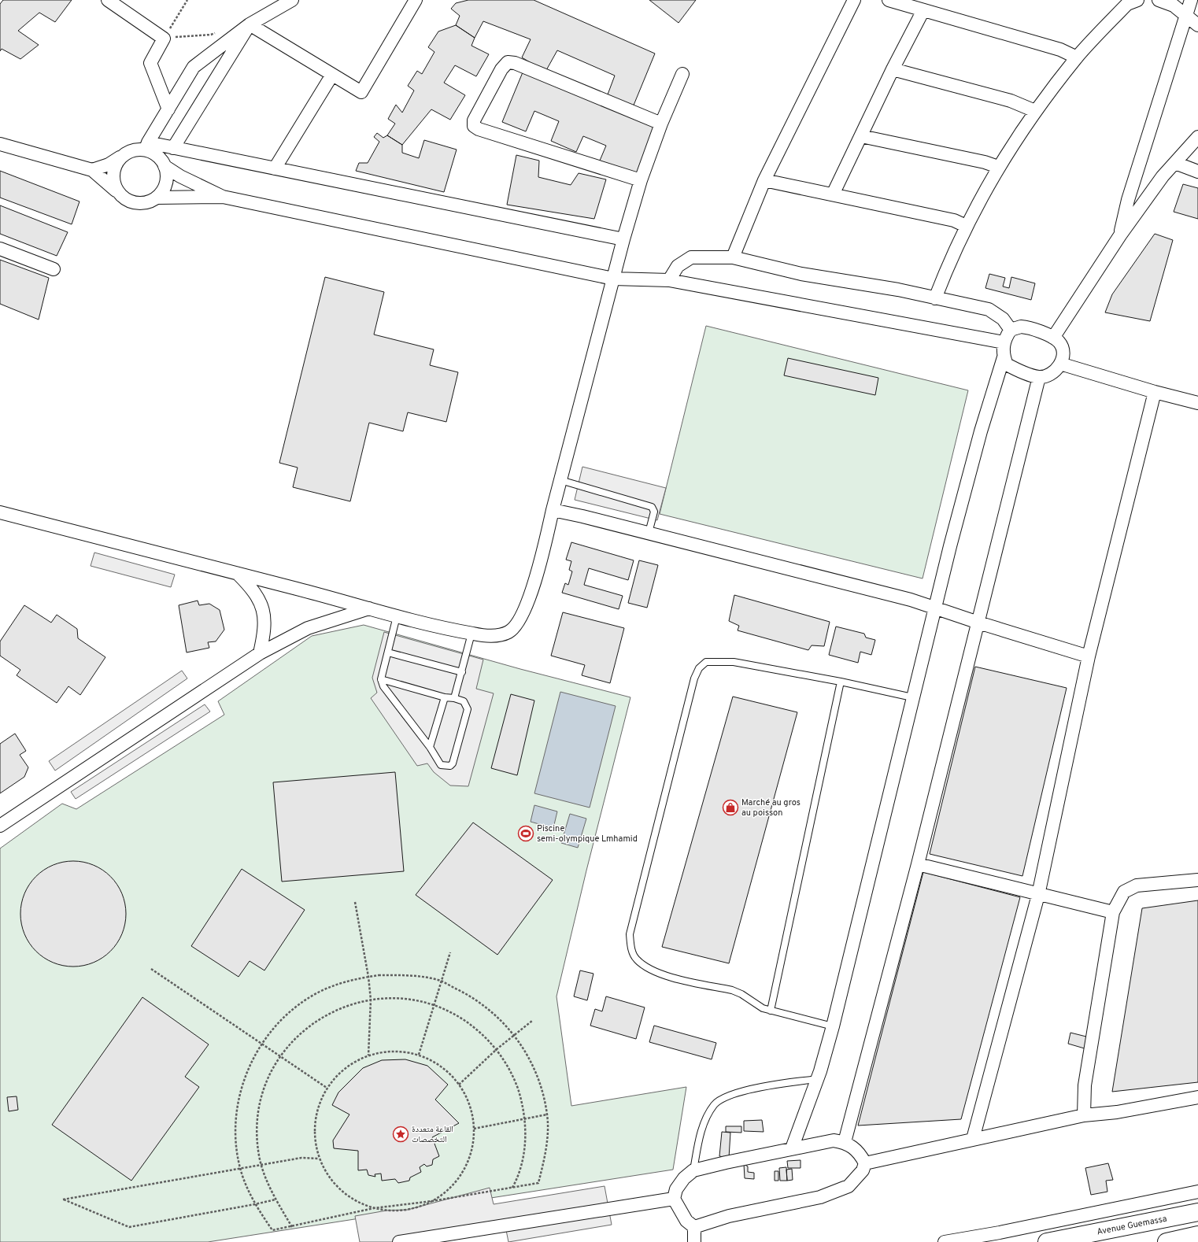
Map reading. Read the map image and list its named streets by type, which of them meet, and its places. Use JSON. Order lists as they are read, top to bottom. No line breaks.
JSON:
{"streets":{"main road":["Avenue Guemassa"]},"places":{"shop":["Marché au gros au poisson"],"sports":["Piscine semi-olympique Lmhamid"],"place":["القاعة متعددة التخصصات"]}}
